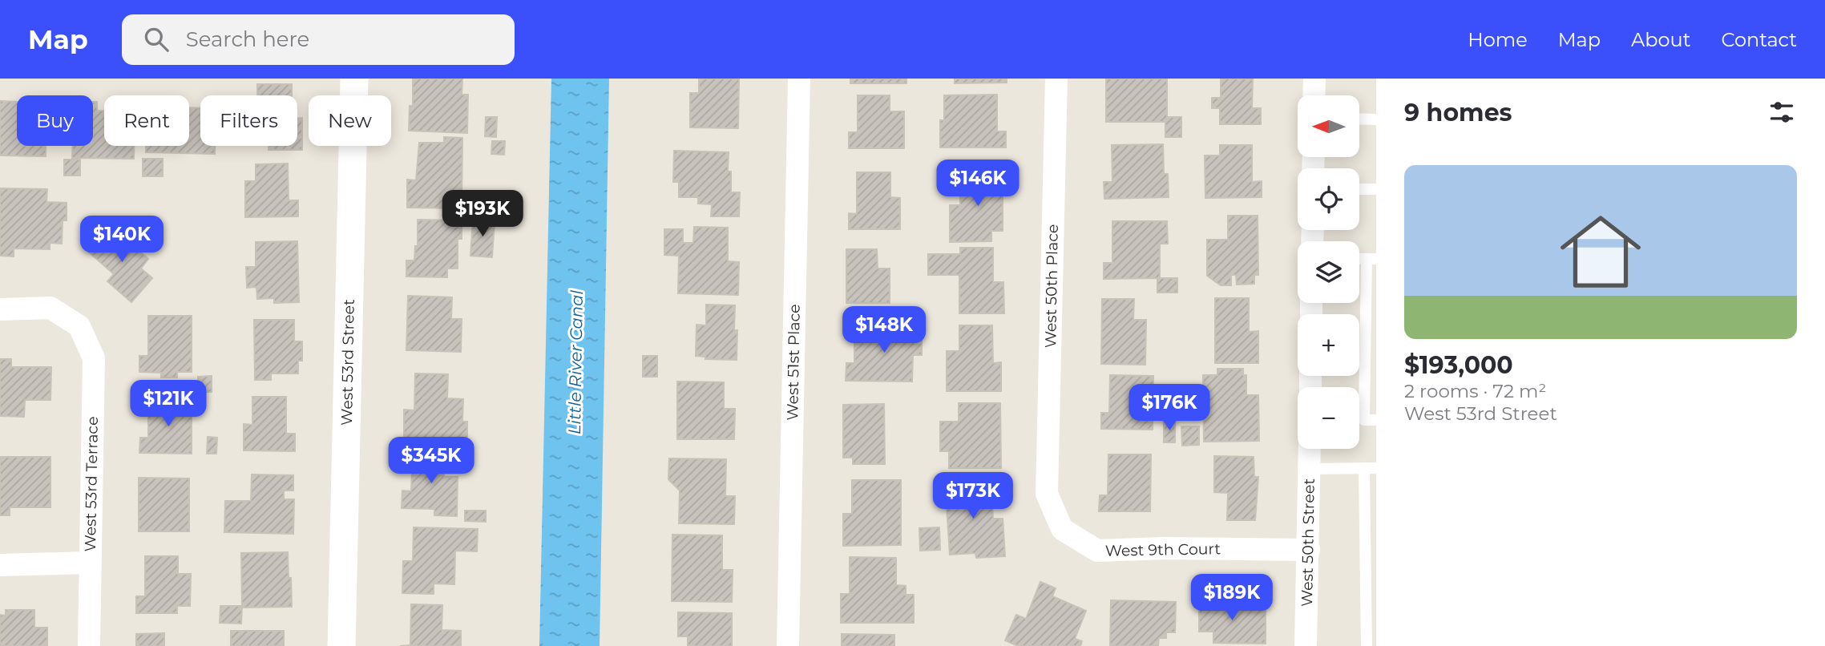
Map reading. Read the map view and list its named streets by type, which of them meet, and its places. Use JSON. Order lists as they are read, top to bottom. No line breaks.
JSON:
{"streets":{"street":["West 50th Place","West 53rd Street","West 51st Place","West 53rd Terrace","West 50th Street","West 9th Court"]},"crossings":[["West 50th Place","West 9th Court"],["West 50th Street","West 9th Court"]],"water":["Little River Canal"],"north":"left","page":{"header":"Map","search":"Search here","nav":["Home","Map","About","Contact"],"heading":"9 homes","map_buttons":["+","−"],"chip":["Buy","Rent","Filters","New"],"list":[{"name":"$193,000","note":"2 rooms · 72 m² · West 53rd Street"}],"price":["$146K","$193K","$140K","$148K","$121K","$176K","$345K","$173K","$189K"]}}
